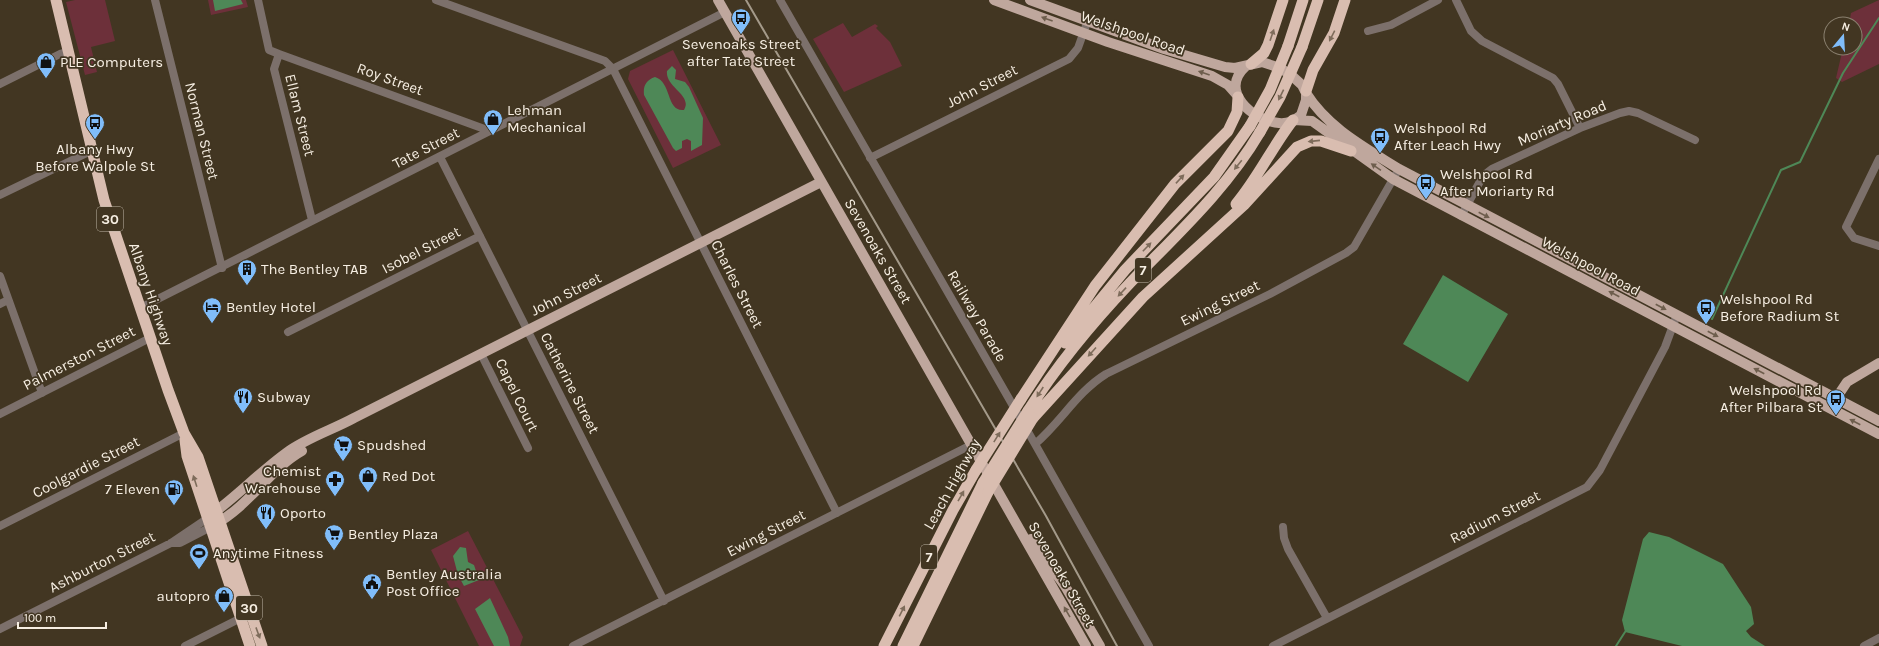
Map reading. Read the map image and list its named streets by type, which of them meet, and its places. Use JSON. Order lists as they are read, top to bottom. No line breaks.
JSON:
{"streets":{"highway":["30","7","Albany Highway","Leach Highway"],"main road":["Welshpool Road","John Street","Sevenoaks Street"],"street":["Roy Street","Ellam Street","Moriarty Road","Norman Street","Tate Street","Isobel Street","Charles Street","Ewing Street","Railway Parade","Palmerston Street","Catherine Street","Capel Court","Coolgardie Street","Radium Street","Ashburton Street"]},"crossings":[["Welshpool Road","John Street"],["Welshpool Road","Moriarty Road"],["Welshpool Road","7"],["Welshpool Road","Ewing Street"],["Welshpool Road","Radium Street"],["Roy Street","Ellam Street"],["Roy Street","Tate Street"],["John Street","Sevenoaks Street"],["John Street","Charles Street"],["John Street","Albany Highway"],["John Street","Railway Parade"],["John Street","Catherine Street"],["John Street","Capel Court"],["John Street","Ashburton Street"],["Ellam Street","Tate Street"],["Norman Street","Tate Street"],["Tate Street","Sevenoaks Street"],["Tate Street","Charles Street"],["Tate Street","Albany Highway"],["Tate Street","Catherine Street"],["Isobel Street","Catherine Street"],["Sevenoaks Street","Ewing Street"],["7","Leach Highway"],["Charles Street","Ewing Street"],["Albany Highway","Palmerston Street"],["Albany Highway","Coolgardie Street"],["Albany Highway","Ashburton Street"],["Ewing Street","Railway Parade"],["Ewing Street","Catherine Street"]],"places":{"bus stop":["Sevenoaks Street after Tate Street","Albany Hwy Before Walpole St","Welshpool Rd After Leach Hwy","Welshpool Rd After Moriarty Rd","Welshpool Rd Before Radium St","Welshpool Rd After Pilbara St"],"shop":["PLE Computers","Lehman Mechanical","Red Dot","autopro"],"building":["The Bentley TAB"],"hotel":["Bentley Hotel"],"restaurant":["Subway","Oporto"],"supermarket":["Spudshed","Bentley Plaza"],"pharmacy":["Chemist Warehouse"],"fuel station":["7 Eleven"],"sports":["Anytime Fitness"],"public building":["Bentley Australia Post Office"]},"scale_bar":"100 m","north":"top"}
